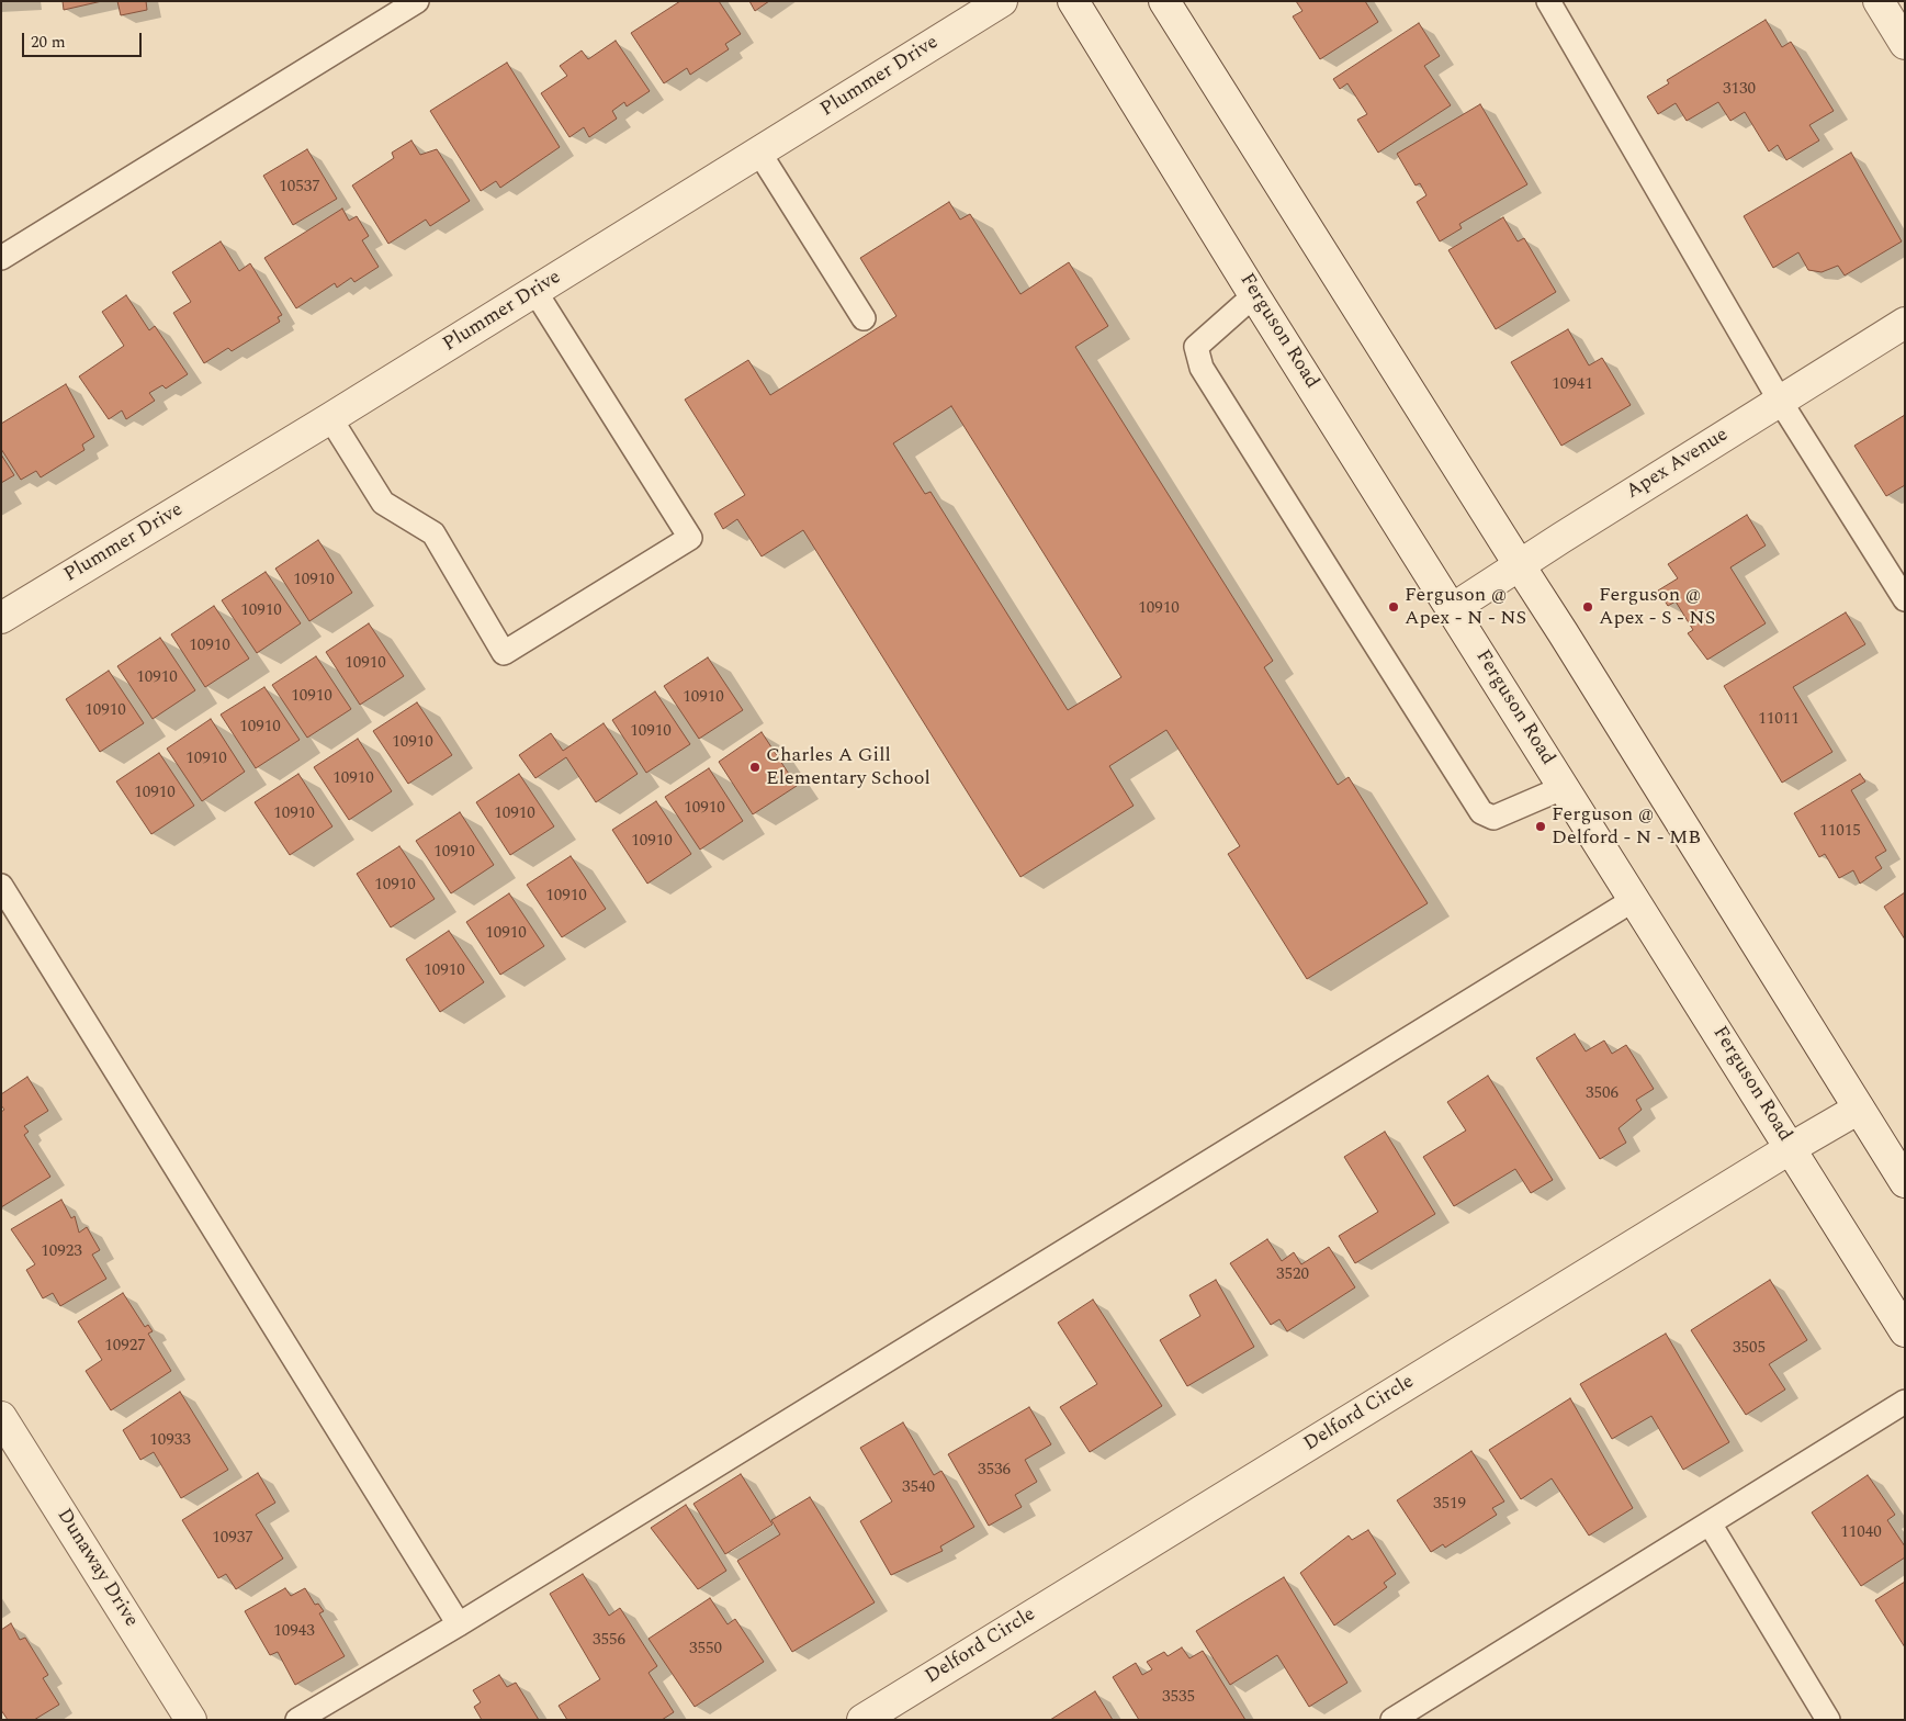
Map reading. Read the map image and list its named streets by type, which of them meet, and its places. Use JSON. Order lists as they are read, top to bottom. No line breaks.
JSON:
{"streets":{"street":["Plummer Drive","Ferguson Road","Apex Avenue","Delford Circle","Dunaway Drive"]},"crossings":[["Ferguson Road","Apex Avenue"],["Ferguson Road","Delford Circle"]],"places":["Ferguson @ Apex - N - NS","Ferguson @ Apex - S - NS","Charles A Gill Elementary School","Ferguson @ Delford - N - MB"],"house_numbers":["3130","10537","10941","10910","10910","10910","10910","10910","10910","10910","10910","10910","11011","10910","10910","10910","10910","10910","10910","10910","10910","10910","11015","10910","10910","10910","10910","10910","10910","3506","10923","3520","10927","3505","10933","3536","3540","3519","11040","10937","10943","3556","3550","3535"],"scale_bar":"20 m"}
